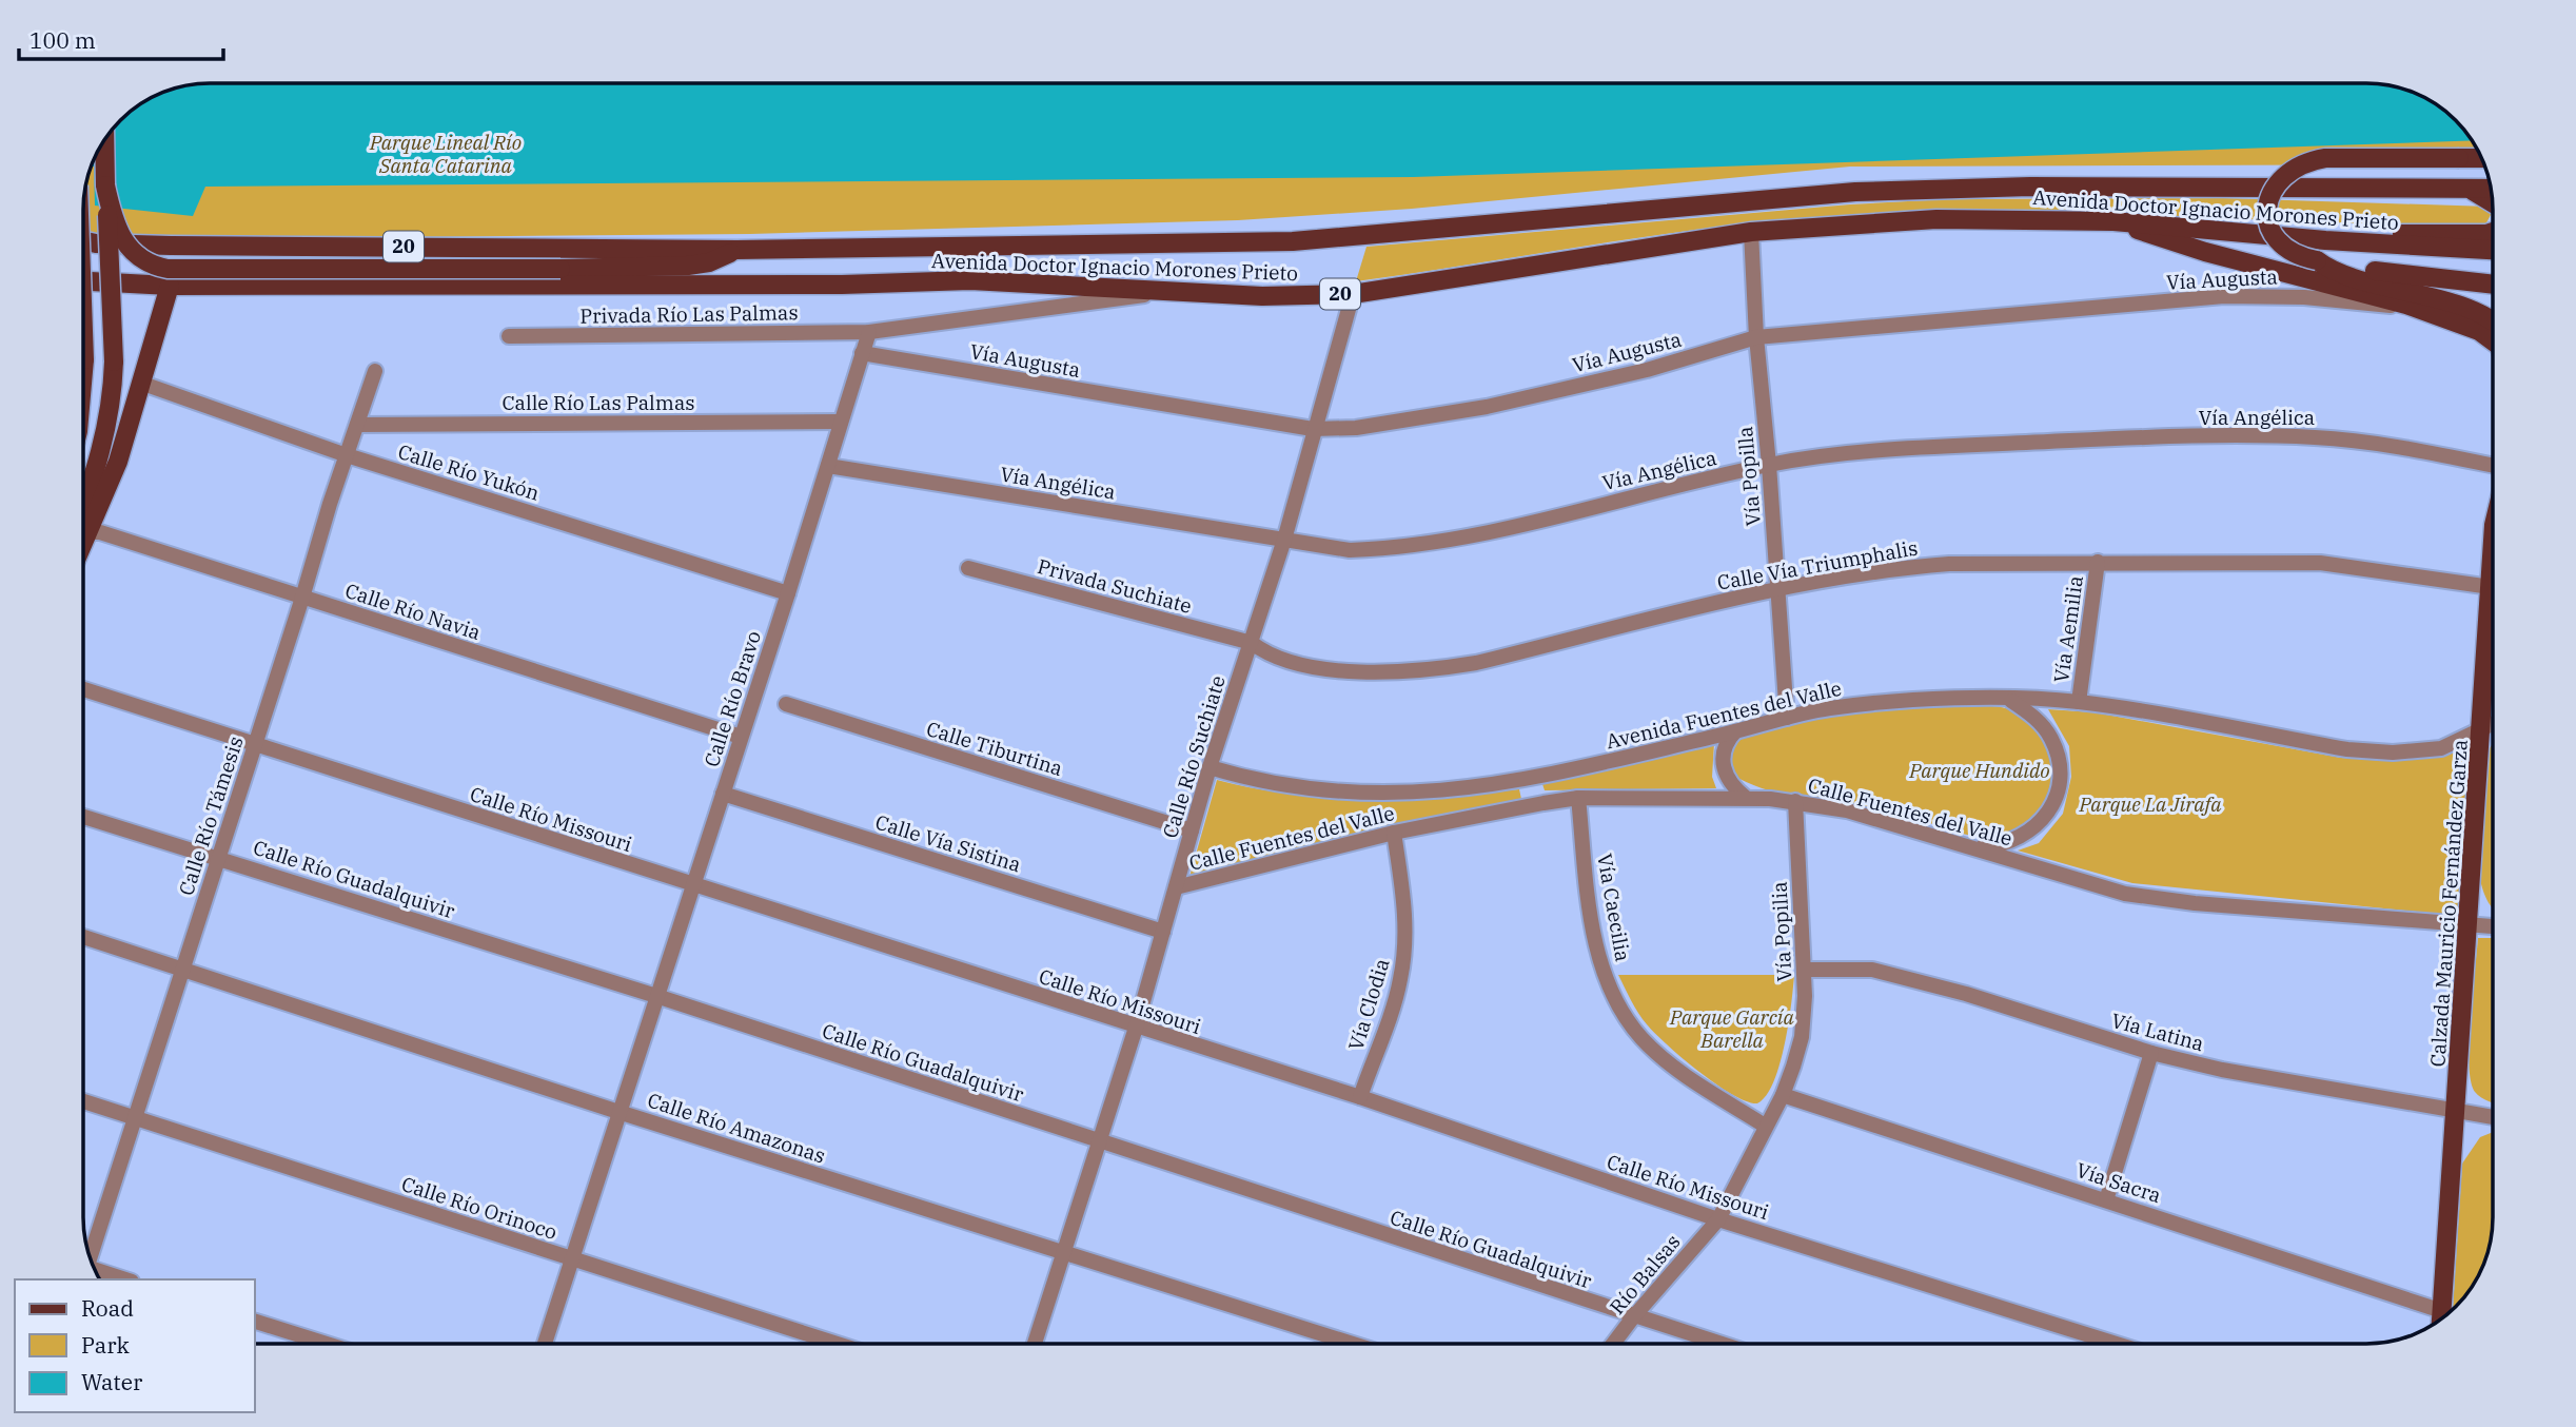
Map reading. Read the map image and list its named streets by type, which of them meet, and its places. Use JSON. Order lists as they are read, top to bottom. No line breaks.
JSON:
{"streets":{"main road":["Avenida Doctor Ignacio Morones Prieto","20","Calzada Mauricio Fernández Garza"],"street":["Vía Augusta","Privada Río Las Palmas","Calle Río Las Palmas","Vía Angélica","Calle Río Yukón","Vía Popilla","Calle Vía Triumphalis","Privada Suchiate","Calle Río Navia","Vía Aemilia","Calle Río Bravo","Avenida Fuentes del Valle","Calle Tiburtina","Calle Río Suchiate","Calle Fuentes del Valle","Calle Río Támesis","Calle Río Missouri","Calle Vía Sistina","Calle Río Guadalquivir","Vía Caecilia","Vía Popilia","Vía Clodia","Vía Latina","Calle Río Amazonas","Vía Sacra","Calle Río Orinoco","Río Balsas"]},"crossings":[["Avenida Doctor Ignacio Morones Prieto","Vía Popilla"],["Avenida Doctor Ignacio Morones Prieto","Calle Río Suchiate"],["Vía Augusta","Vía Popilla"],["Vía Augusta","Calle Río Bravo"],["Vía Augusta","Calle Río Suchiate"],["Privada Río Las Palmas","Calle Río Bravo"],["Calle Río Las Palmas","Calle Río Bravo"],["Calle Río Las Palmas","Calle Río Támesis"],["Vía Angélica","Vía Popilla"],["Vía Angélica","Calle Río Bravo"],["Vía Angélica","Calle Río Suchiate"],["Calle Río Yukón","Calle Río Bravo"],["Calle Río Yukón","Calle Río Támesis"],["Vía Popilla","Calle Vía Triumphalis"],["Vía Popilla","Avenida Fuentes del Valle"],["Calle Vía Triumphalis","Privada Suchiate"],["Calle Vía Triumphalis","Vía Aemilia"],["Calle Vía Triumphalis","Calle Río Suchiate"],["Calle Vía Triumphalis","Calzada Mauricio Fernández Garza"],["Privada Suchiate","Calle Río Suchiate"],["Calle Río Navia","Calle Río Bravo"],["Calle Río Navia","Calle Río Támesis"],["Vía Aemilia","Avenida Fuentes del Valle"],["Calle Río Bravo","Calle Río Missouri"],["Calle Río Bravo","Calle Vía Sistina"],["Calle Río Bravo","Calle Río Guadalquivir"],["Calle Río Bravo","Calle Río Amazonas"],["Calle Río Bravo","Calle Río Orinoco"],["Avenida Fuentes del Valle","Calle Río Suchiate"],["Avenida Fuentes del Valle","Calzada Mauricio Fernández Garza"],["Calle Tiburtina","Calle Río Suchiate"],["Calle Río Suchiate","Calle Fuentes del Valle"],["Calle Río Suchiate","Calle Río Missouri"],["Calle Río Suchiate","Calle Vía Sistina"],["Calle Río Suchiate","Calle Río Guadalquivir"],["Calle Río Suchiate","Calle Río Amazonas"],["Calle Fuentes del Valle","Calzada Mauricio Fernández Garza"],["Calle Fuentes del Valle","Vía Caecilia"],["Calle Fuentes del Valle","Vía Popilia"],["Calle Fuentes del Valle","Vía Clodia"],["Calle Río Támesis","Calle Río Missouri"],["Calle Río Támesis","Calle Río Guadalquivir"],["Calle Río Támesis","Calle Río Amazonas"],["Calle Río Támesis","Calle Río Orinoco"],["Calle Río Missouri","Vía Popilia"],["Calle Río Missouri","Vía Clodia"],["Calle Río Missouri","Río Balsas"],["Calle Río Guadalquivir","Río Balsas"],["Calzada Mauricio Fernández Garza","Vía Latina"],["Calzada Mauricio Fernández Garza","Vía Sacra"],["Vía Caecilia","Vía Popilia"],["Vía Popilia","Vía Latina"],["Vía Popilia","Vía Sacra"],["Vía Popilia","Río Balsas"]],"parks":["Parque Lineal Río Santa Catarina","Parque Hundido","Parque La Jirafa","Parque García Barella"],"legend":["Road","Park","Water"],"scale_bar":"100 m"}
